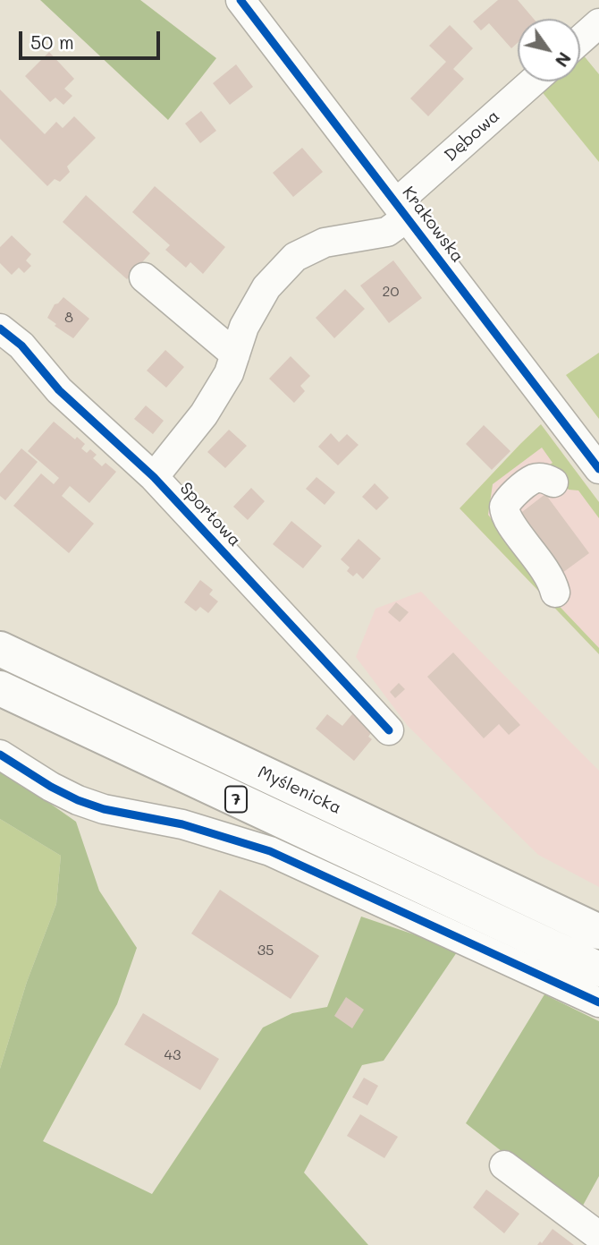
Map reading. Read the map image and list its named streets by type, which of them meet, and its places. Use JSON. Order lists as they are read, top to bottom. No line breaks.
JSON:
{"streets":{"highway":["Myślenicka","7"],"street":["Dębowa","Krakowska","Sportowa"]},"crossings":[["Dębowa","Krakowska"]],"house_numbers":["20","8","35","43"],"scale_bar":"50 m","north":"bottom right"}
